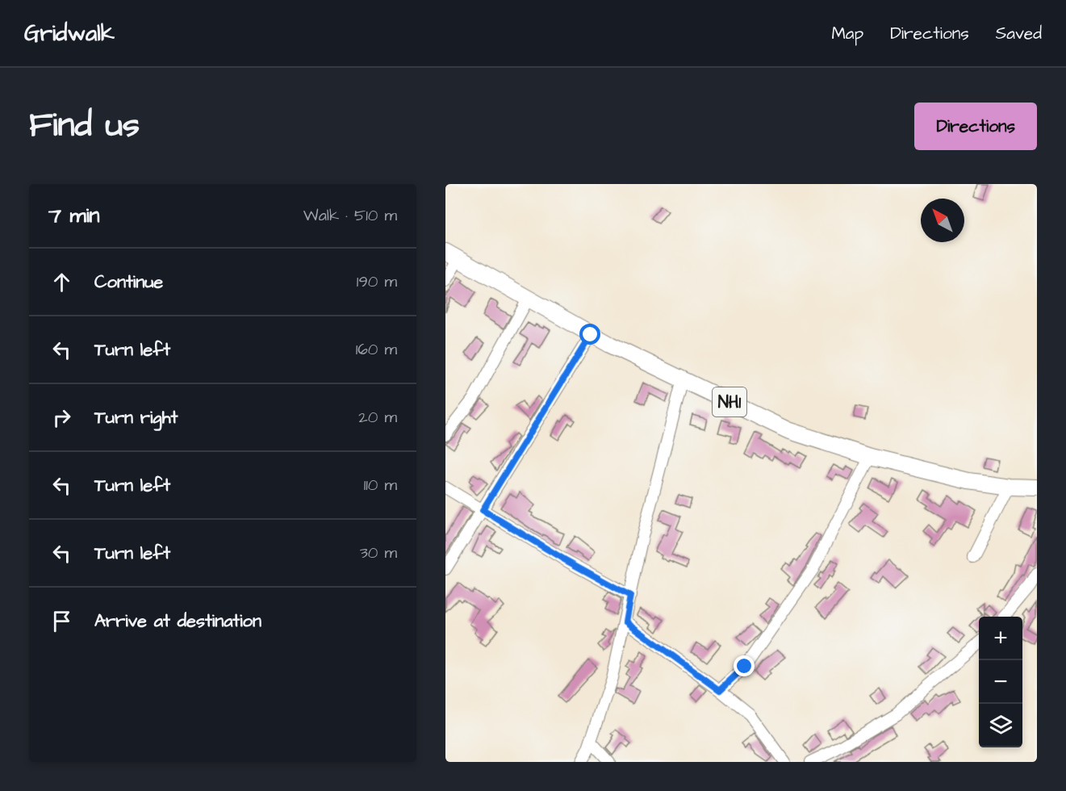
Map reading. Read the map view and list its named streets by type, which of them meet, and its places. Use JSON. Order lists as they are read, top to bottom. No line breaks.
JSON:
{"streets":{"highway":["NH1"]},"north":"top left","page":{"header":"Gridwalk","nav":["Map","Directions","Saved"],"title":"Find us","buttons":"Directions","heading":["7 min","Walk · 510 m"],"list":[["Continue","190 m"],["Turn left","160 m"],["Turn right","20 m"],["Turn left","110 m"],["Turn left","30 m"],"Arrive at destination"],"map_buttons":["+","−"]}}
